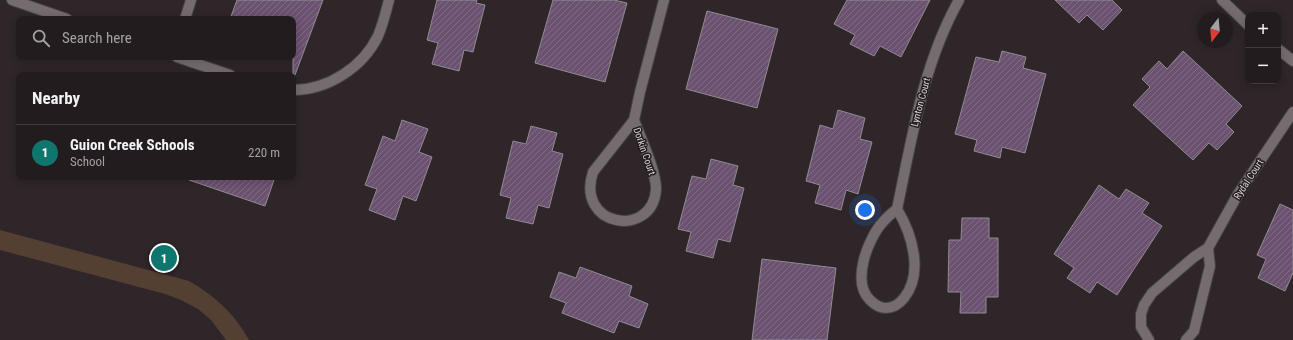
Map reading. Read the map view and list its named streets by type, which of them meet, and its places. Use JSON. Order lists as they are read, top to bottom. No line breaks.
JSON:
{"streets":{"street":["Lynton Court","Dorkin Court","Rydal Court"]},"north":"bottom","page":{"map_buttons":["+","−"],"search":"Search here","heading":"Nearby","list":[{"mark":"1","name":"Guion Creek Schools","note":"School","value":"220 m"}],"pins":"1"}}
